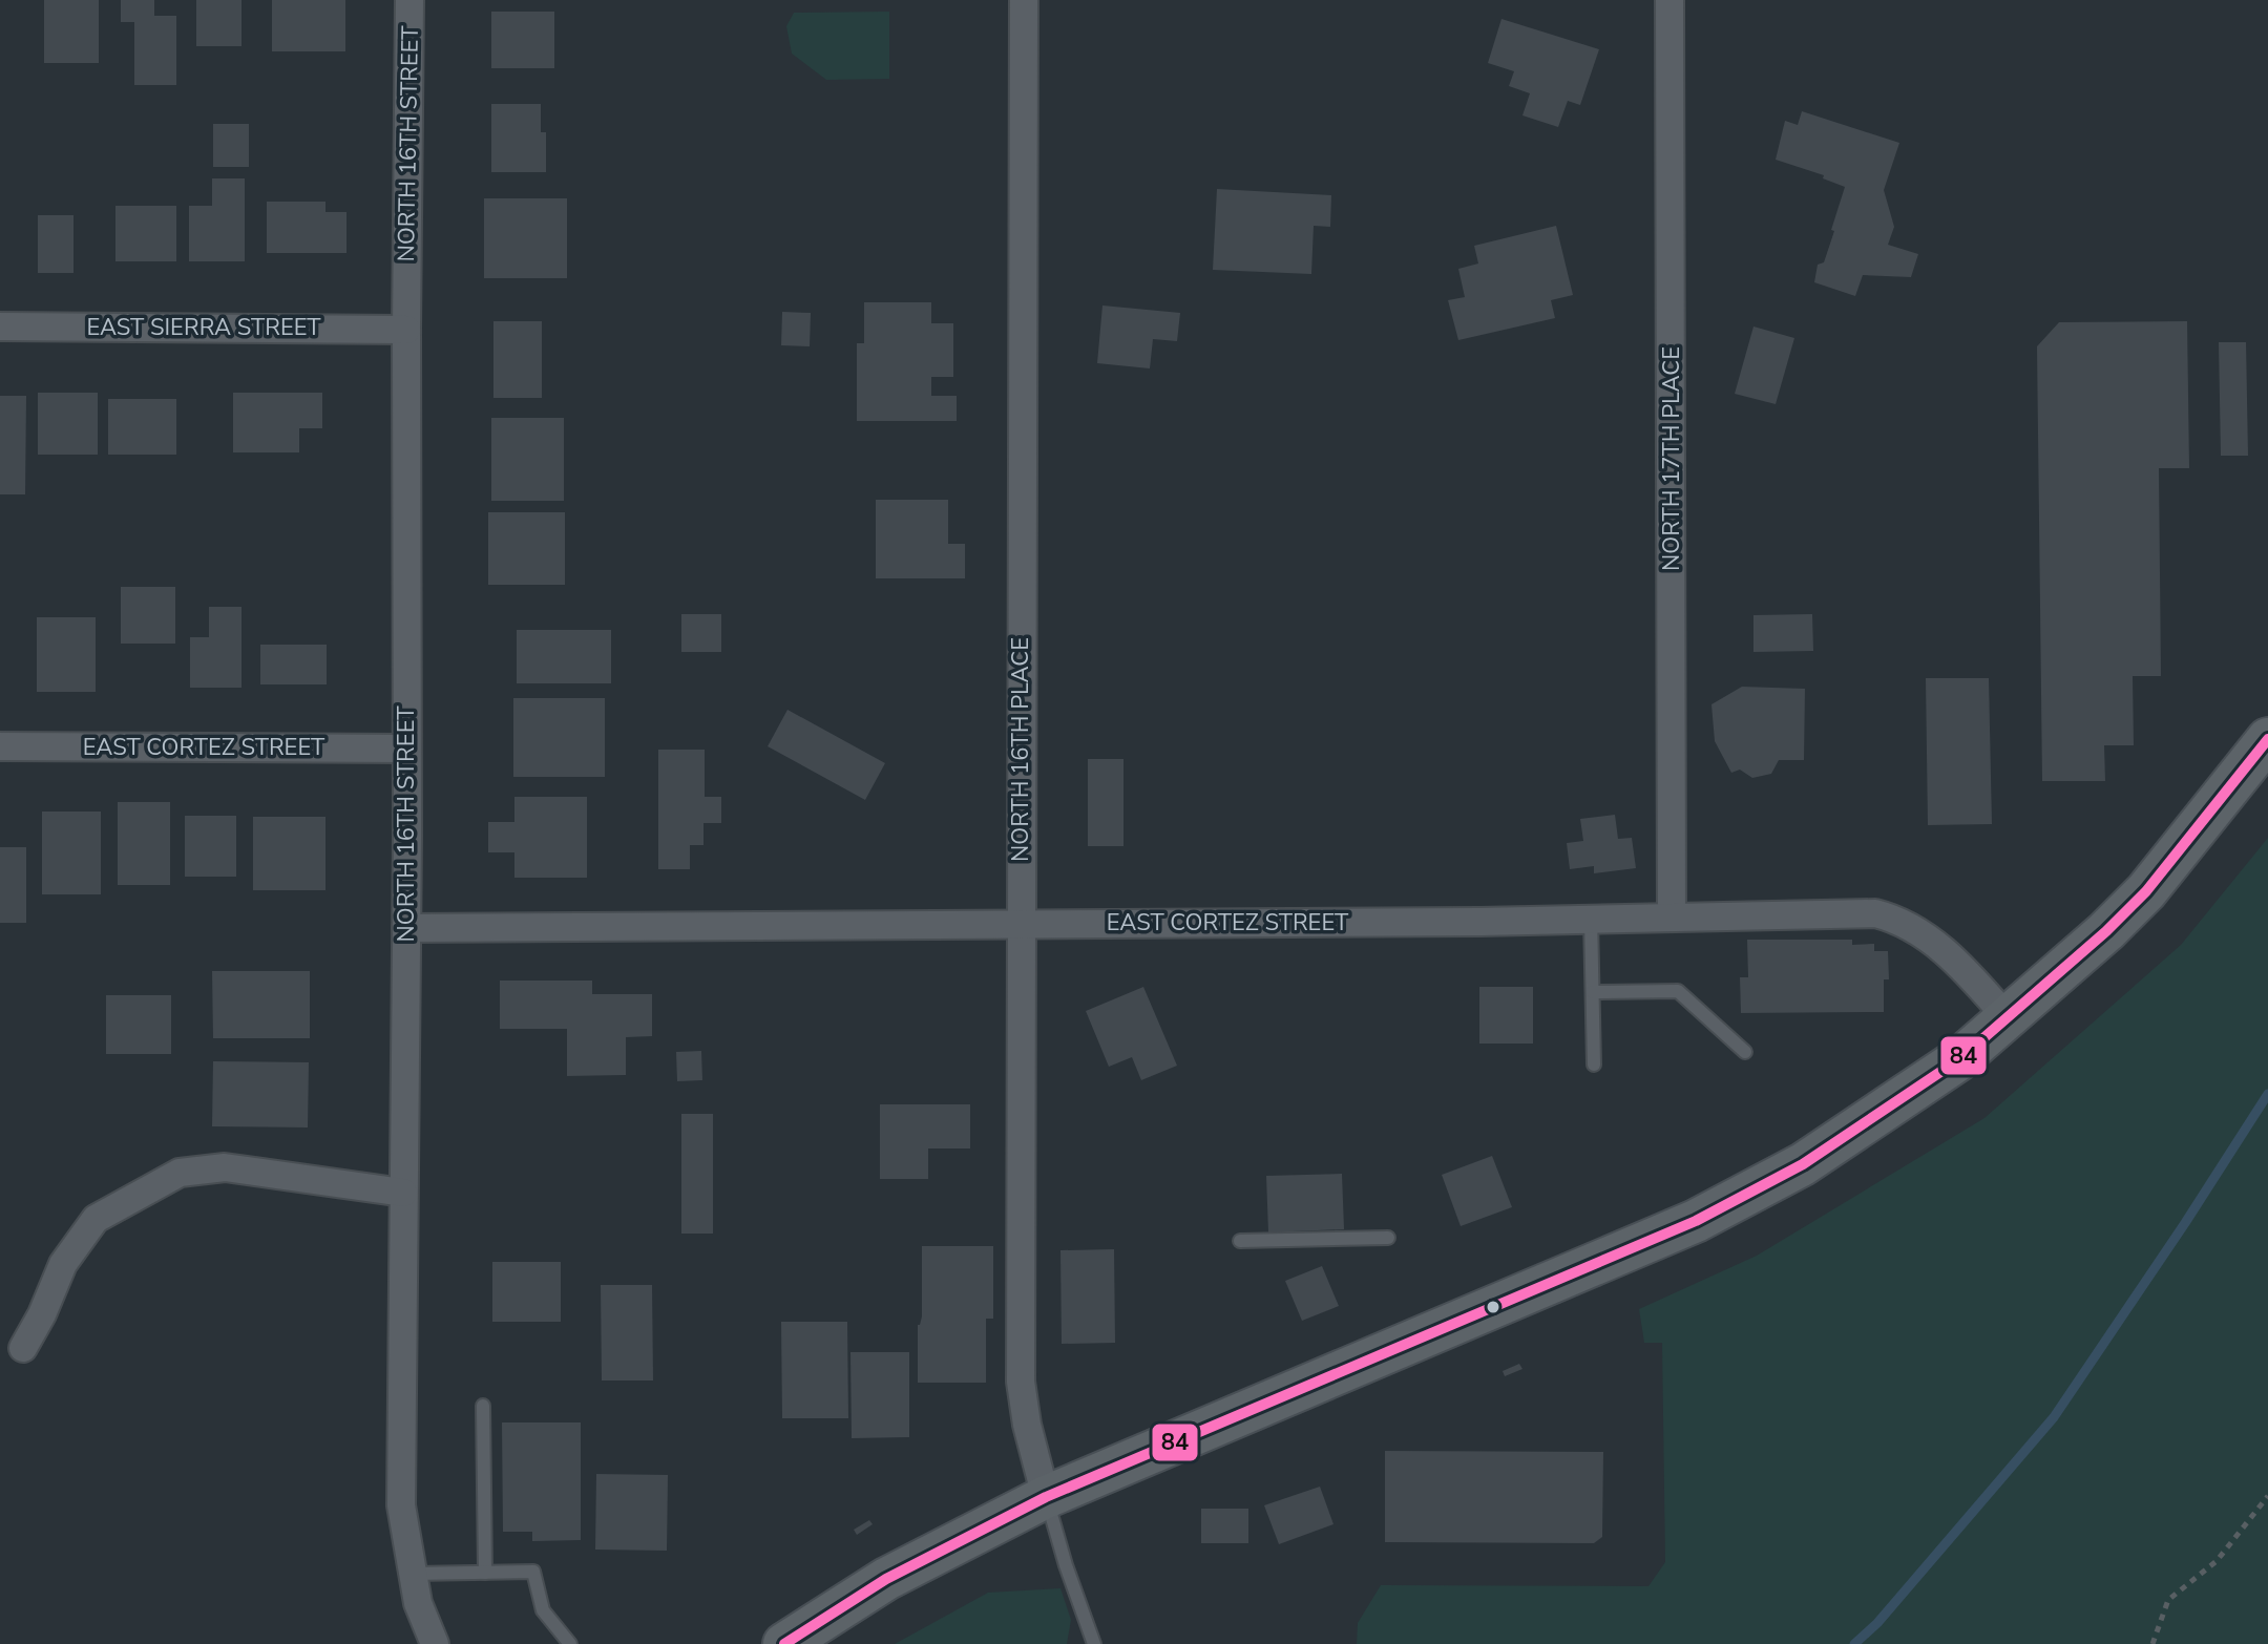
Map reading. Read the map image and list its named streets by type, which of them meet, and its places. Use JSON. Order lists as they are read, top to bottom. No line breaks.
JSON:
{"streets":{"street":["NORTH 16TH STREET","EAST SIERRA STREET","NORTH 17TH PLACE","EAST CORTEZ STREET","NORTH 16TH PLACE"]},"crossings":[["NORTH 16TH STREET","EAST SIERRA STREET"],["NORTH 16TH STREET","EAST CORTEZ STREET"],["NORTH 17TH PLACE","EAST CORTEZ STREET"],["EAST CORTEZ STREET","NORTH 16TH PLACE"]],"lines":["transit line 84"]}
